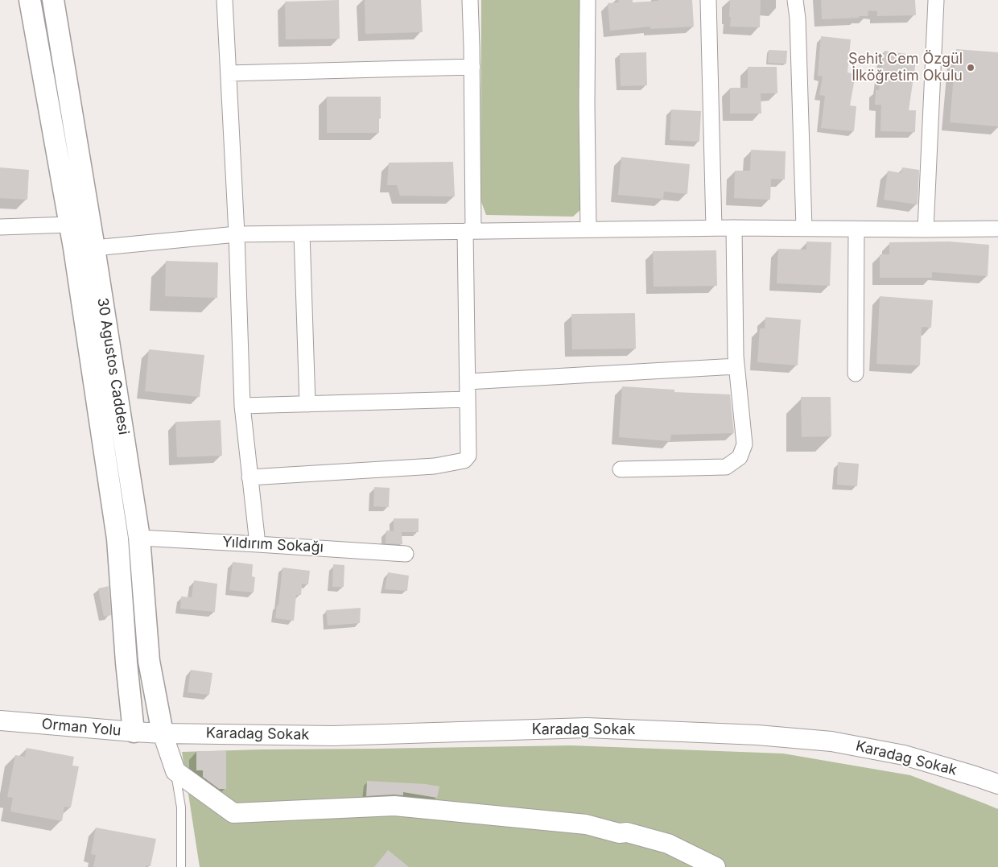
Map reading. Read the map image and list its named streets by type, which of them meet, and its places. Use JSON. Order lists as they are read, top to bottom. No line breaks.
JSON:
{"streets":{"main road":["30 Agustos Caddesi"],"street":["Yıldırım Sokağı","Orman Yolu","Karadag Sokak"]},"crossings":[["30 Agustos Caddesi","Yıldırım Sokağı"],["30 Agustos Caddesi","Orman Yolu"],["30 Agustos Caddesi","Karadag Sokak"],["Orman Yolu","Karadag Sokak"]],"places":["Şehit Cem Özgül İlköğretim Okulu"]}
